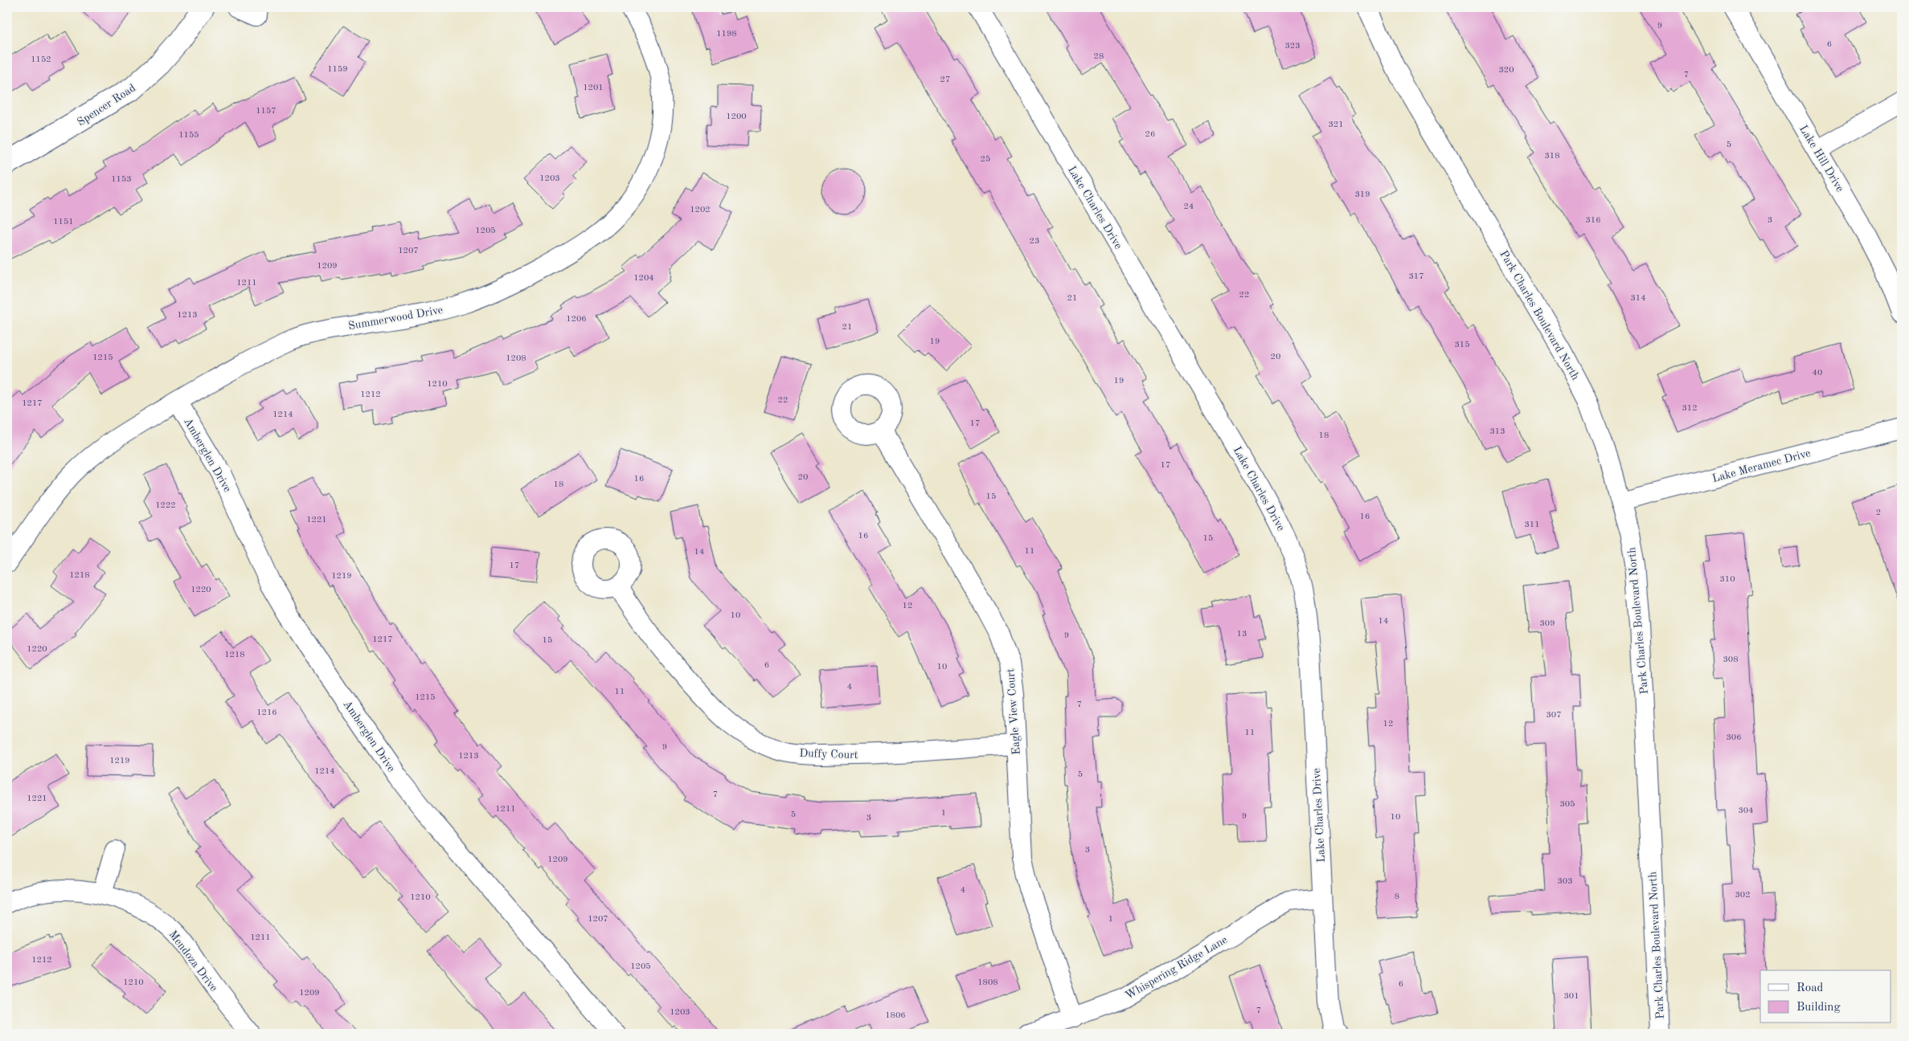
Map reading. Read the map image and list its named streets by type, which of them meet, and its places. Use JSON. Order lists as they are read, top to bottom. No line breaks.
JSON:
{"streets":{"main road":["Spencer Road"],"street":["Lake Hill Drive","Lake Charles Drive","Park Charles Boulevard North","Summerwood Drive","Amberglen Drive","Lake Meramec Drive","Eagle View Court","Duffy Court","Mendoza Drive","Whispering Ridge Lane"]},"crossings":[["Lake Charles Drive","Whispering Ridge Lane"],["Park Charles Boulevard North","Lake Meramec Drive"],["Summerwood Drive","Amberglen Drive"],["Eagle View Court","Duffy Court"],["Eagle View Court","Whispering Ridge Lane"]],"house_numbers":["9","1198","6","323","28","1152","1159","320","7","27","1201","1157","1200","321","26","1155","5","318","25","1203","1153","319","24","1202","316","3","1151","1205","23","1207","1209","317","1204","1211","22","21","314","1213","1206","21","19","315","20","1215","1208","40","19","1210","1212","22","1217","312","1214","17","313","18","17","20","16","18","15","1222","2","16","1221","311","16","15","11","14","17","1218","1219","310","1220","12","10","14","309","13","9","1217","15","1220","1218","308","6","10","4","11","1215","7","1216","307","12","11","306","9","1213","1219","1214","5","7","1221","305","1211","304","1","5","9","10","3","3","1209","303","4","302","8","1210","1207","1","1211","1212","1205","1210","1808","6","1209","301","7","1203","1806"],"legend":["Road","Building"]}
